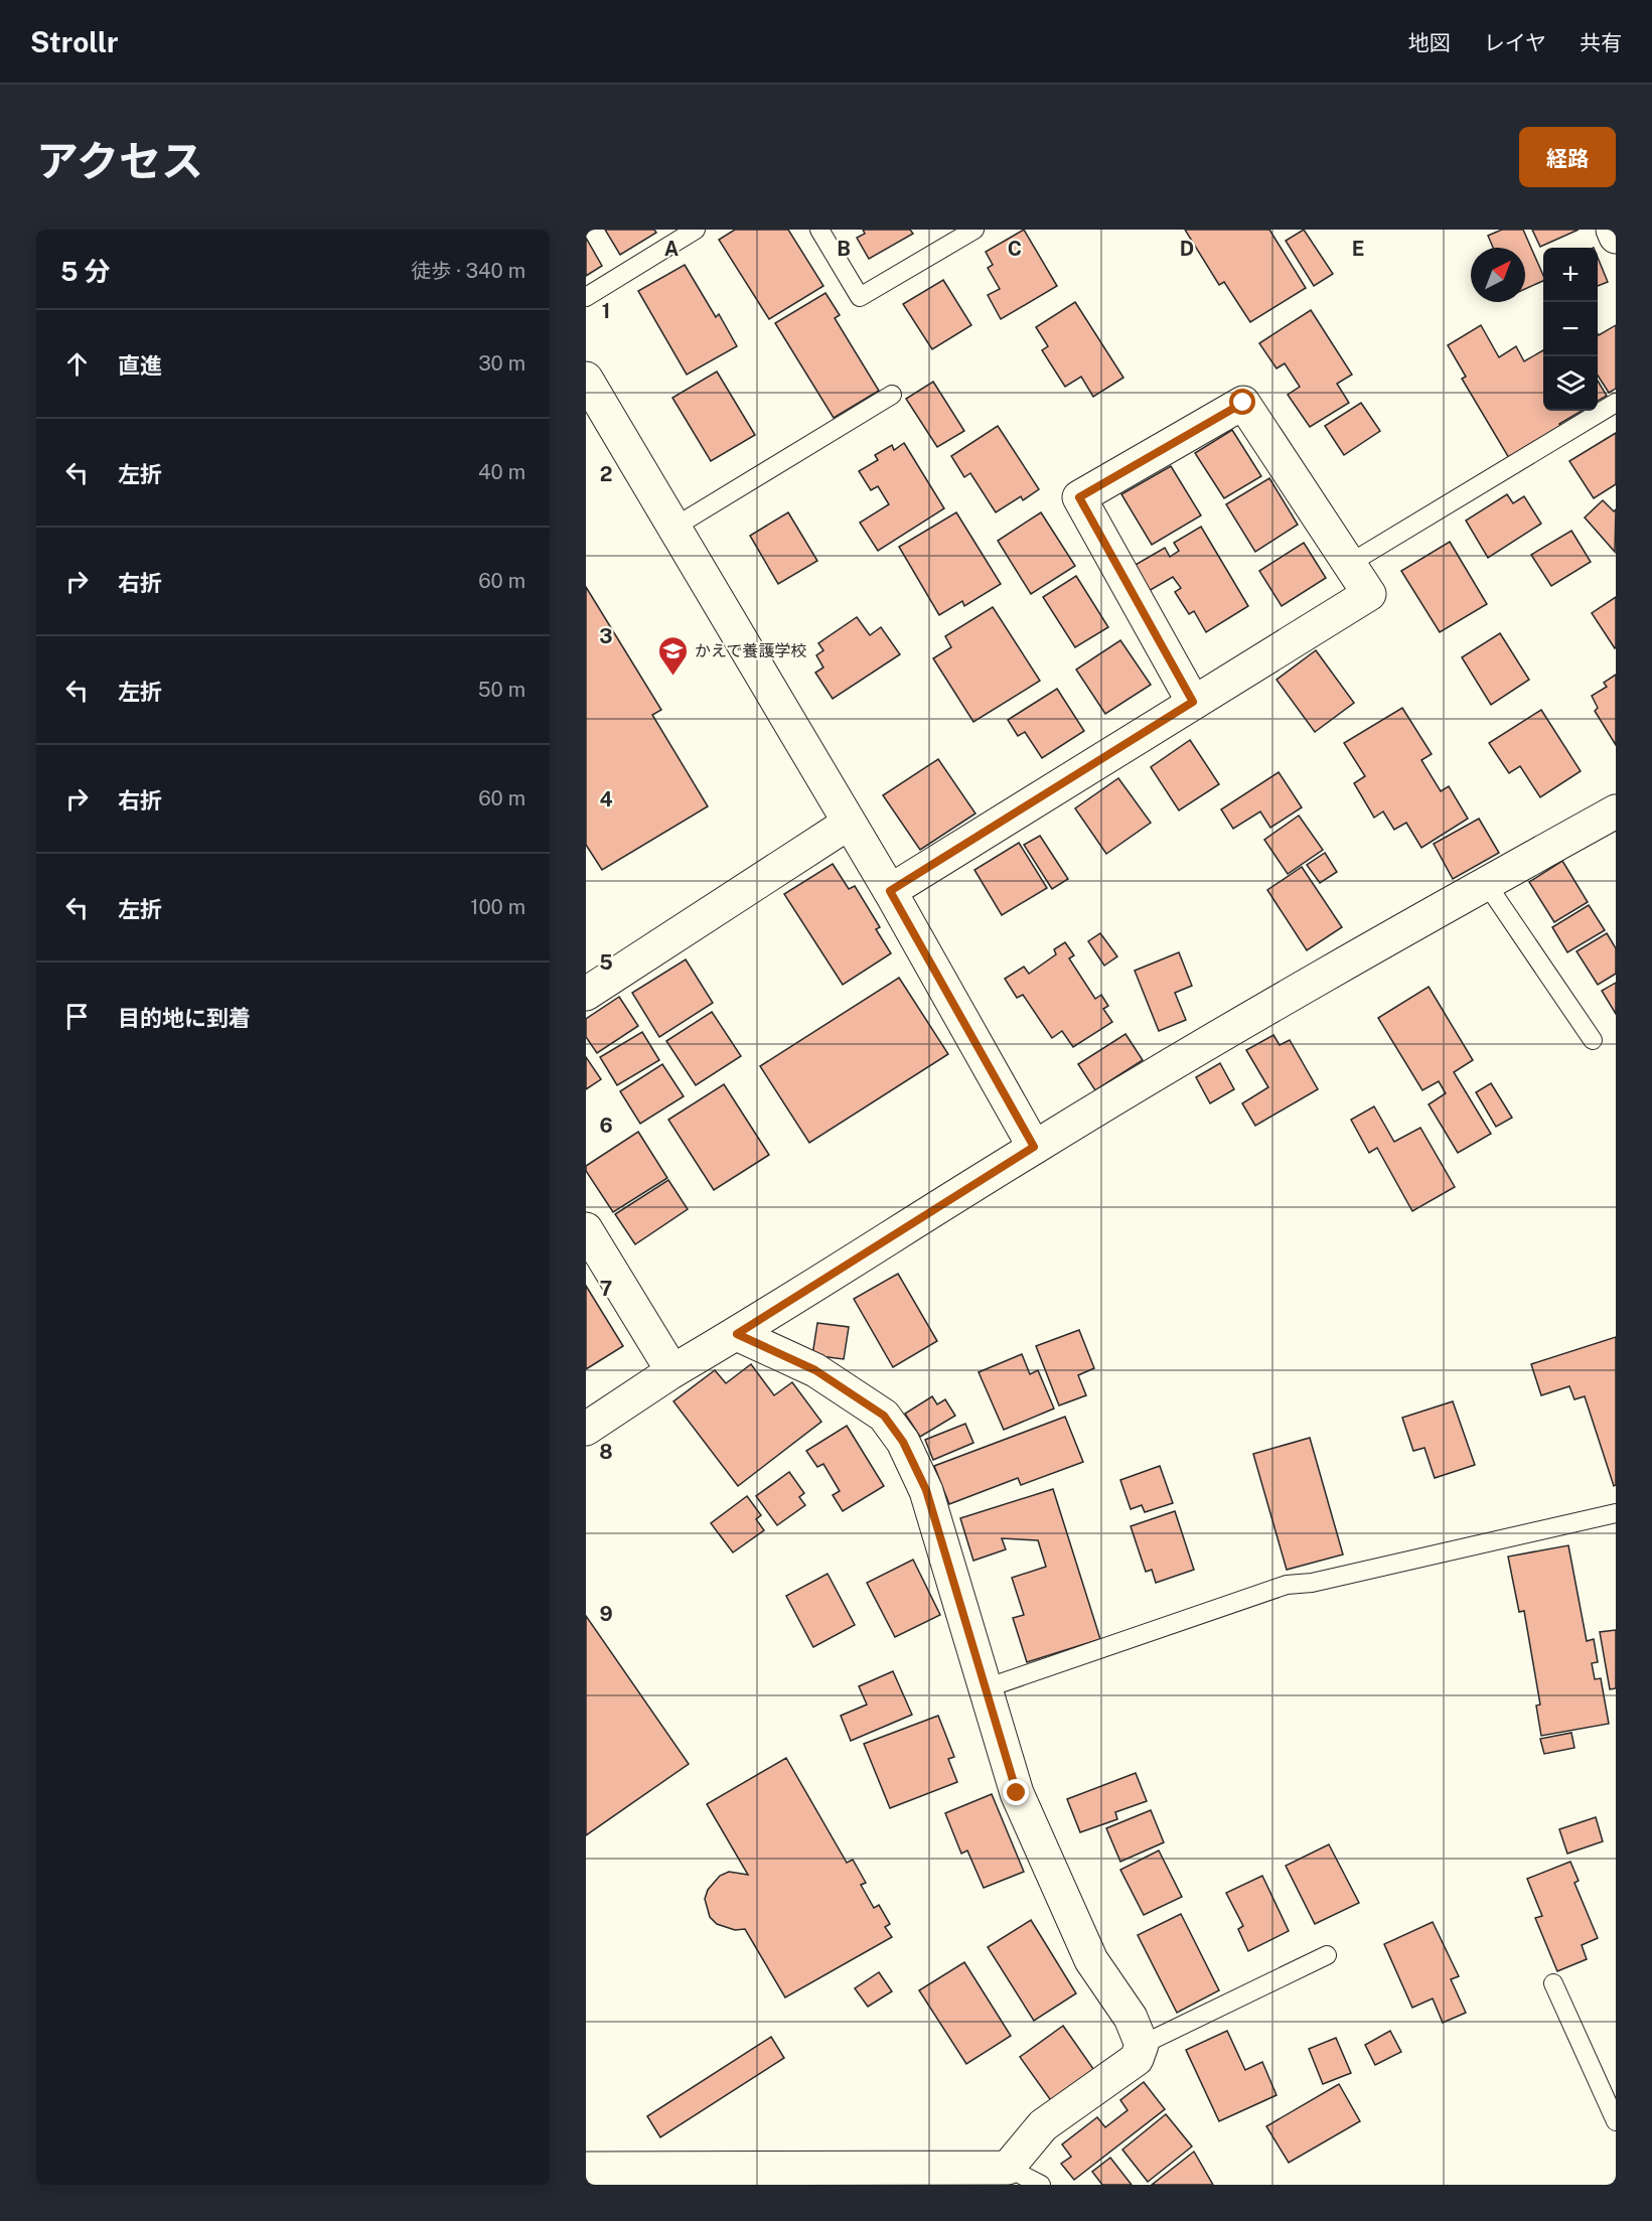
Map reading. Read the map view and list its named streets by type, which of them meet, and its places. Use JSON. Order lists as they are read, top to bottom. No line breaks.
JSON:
{"places":{"school or university":["かえで養護学校"]},"north":"top right","page":{"header":"Strollr","nav":["地図","レイヤ","共有"],"title":"アクセス","buttons":"経路","heading":["5 分","徒歩 · 340 m"],"map_buttons":["+","−"],"list":[["直進","30 m"],["左折","40 m"],["右折","60 m"],["左折","50 m"],["右折","60 m"],["左折","100 m"],"目的地に到着"]},"grid":{"columns":["A","B","C","D","E"],"rows":["1","2","3","4","5","6","7","8","9"]}}
